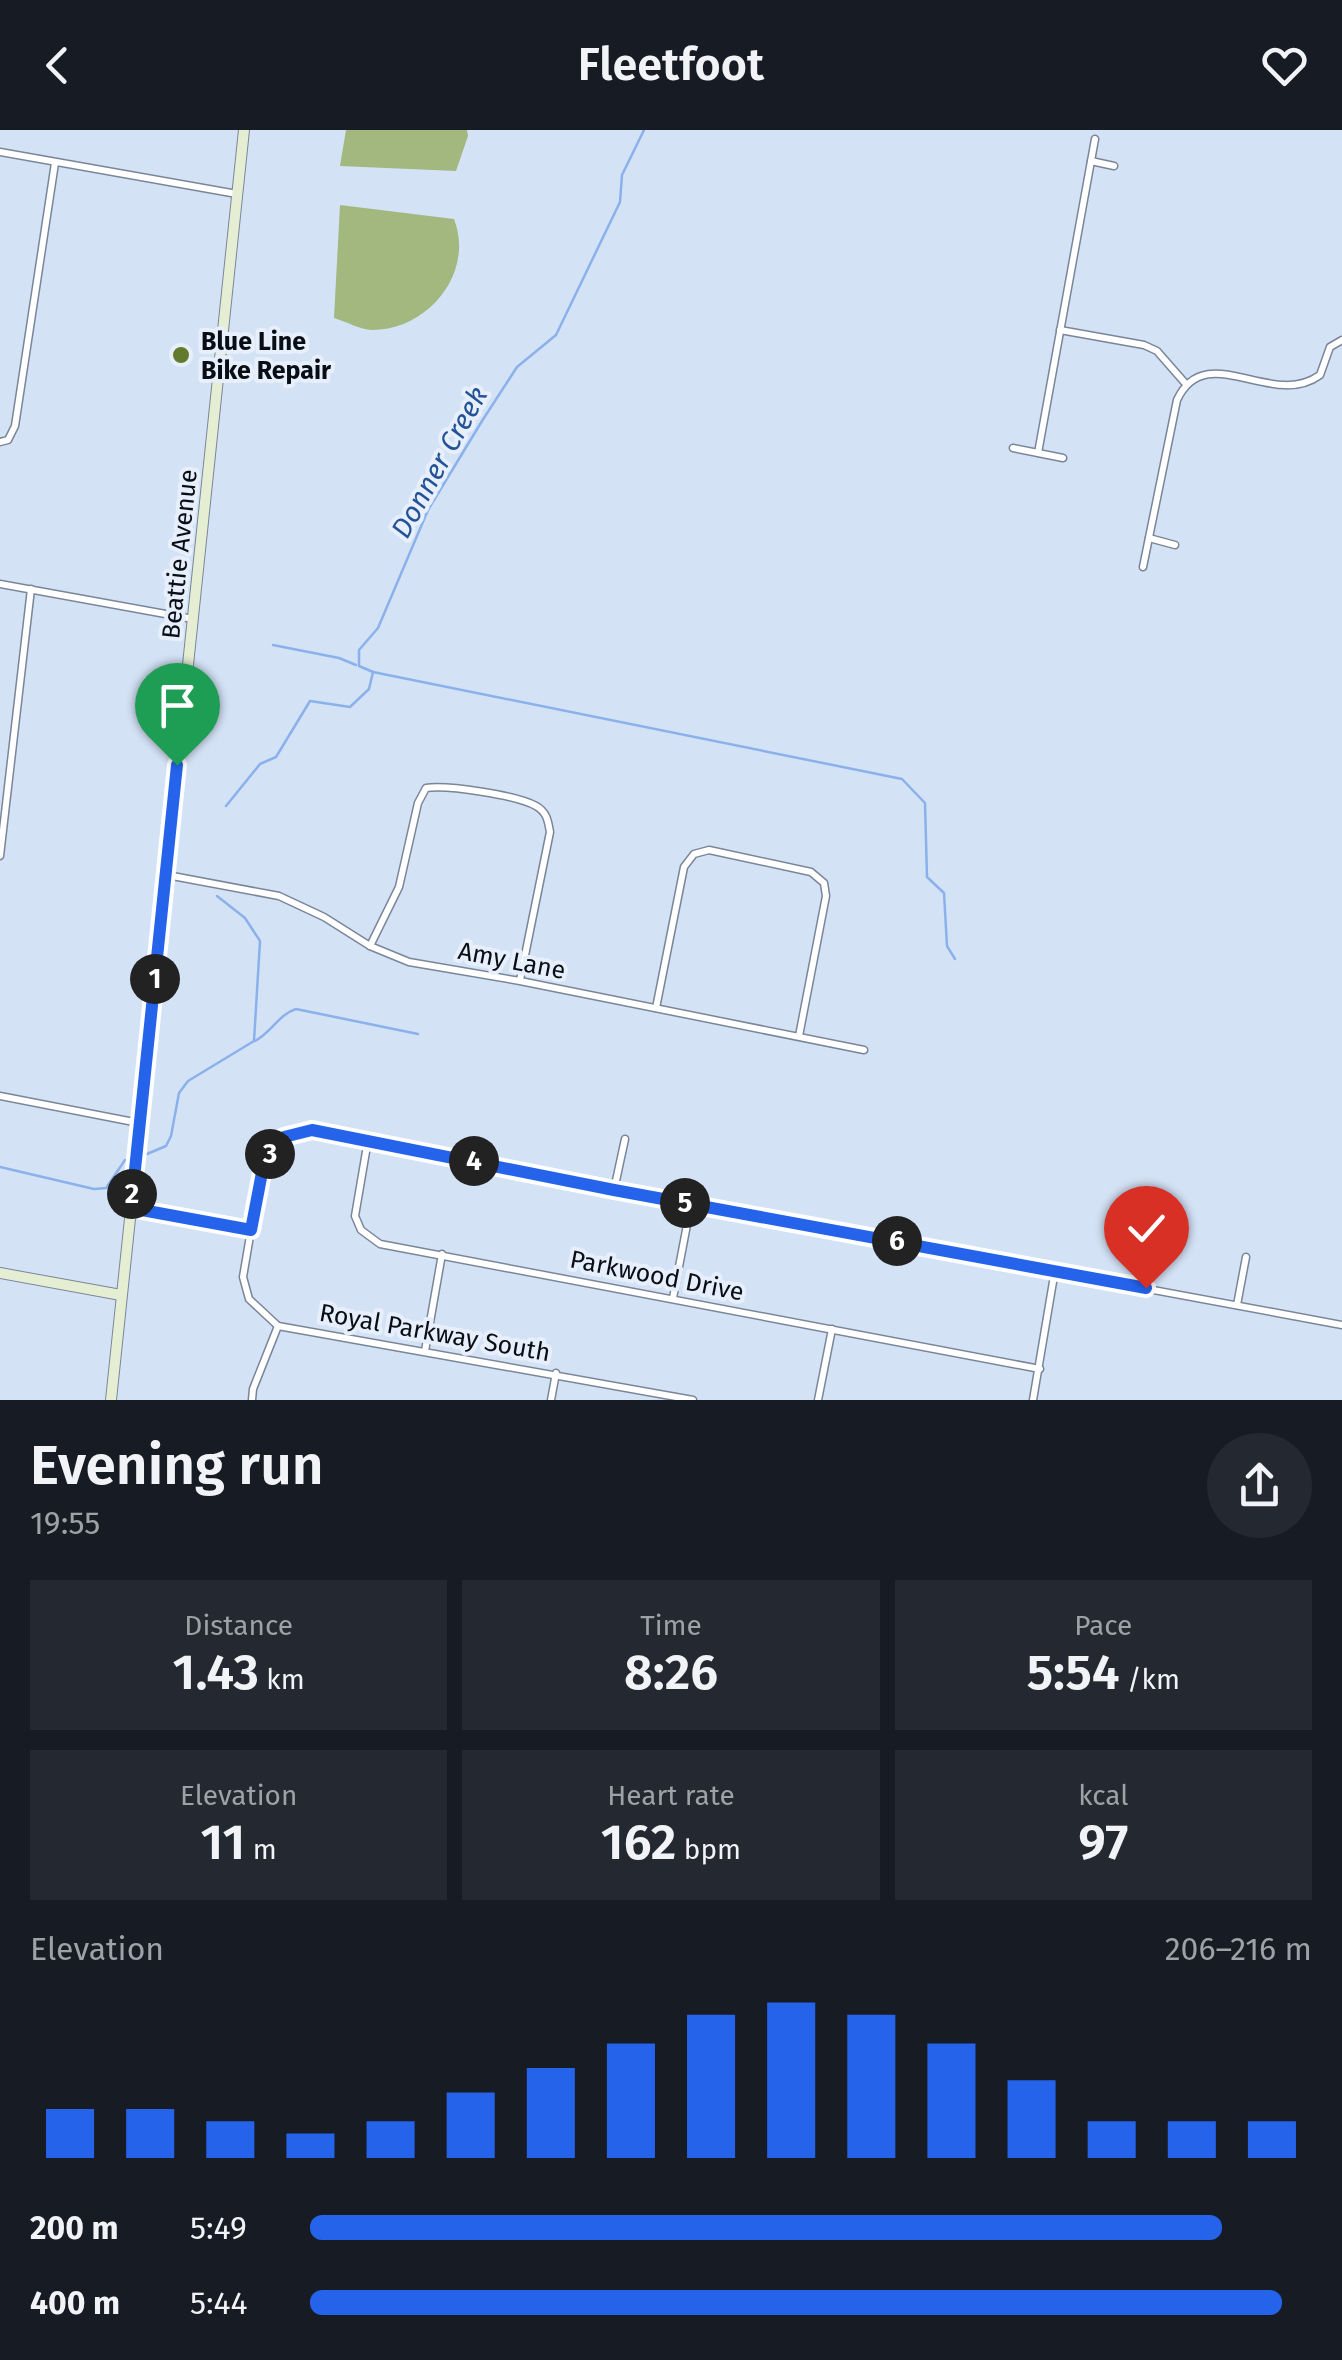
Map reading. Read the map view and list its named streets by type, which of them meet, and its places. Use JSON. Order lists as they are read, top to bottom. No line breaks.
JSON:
{"streets":{"street":["Beattie Avenue","Amy Lane","Parkwood Drive","Royal Parkway South"]},"crossings":[["Beattie Avenue","Amy Lane"]],"water":["Donner Creek"],"places":["Blue Line Bike Repair"],"page":{"header":"Fleetfoot","pins":["1","3","4","2","5","6"],"heading":["Evening run","19:55"],"stats":[["Distance","1.43 km"],["Time","8:26"],["Pace","5:54 /km"],["Elevation","11 m"],["Heart rate","162 bpm"],["kcal","97"]],"chart":["Elevation","206–216 m"],"list":[{"name":"200 m","note":"5:49"},{"name":"400 m","note":"5:44"}]}}
